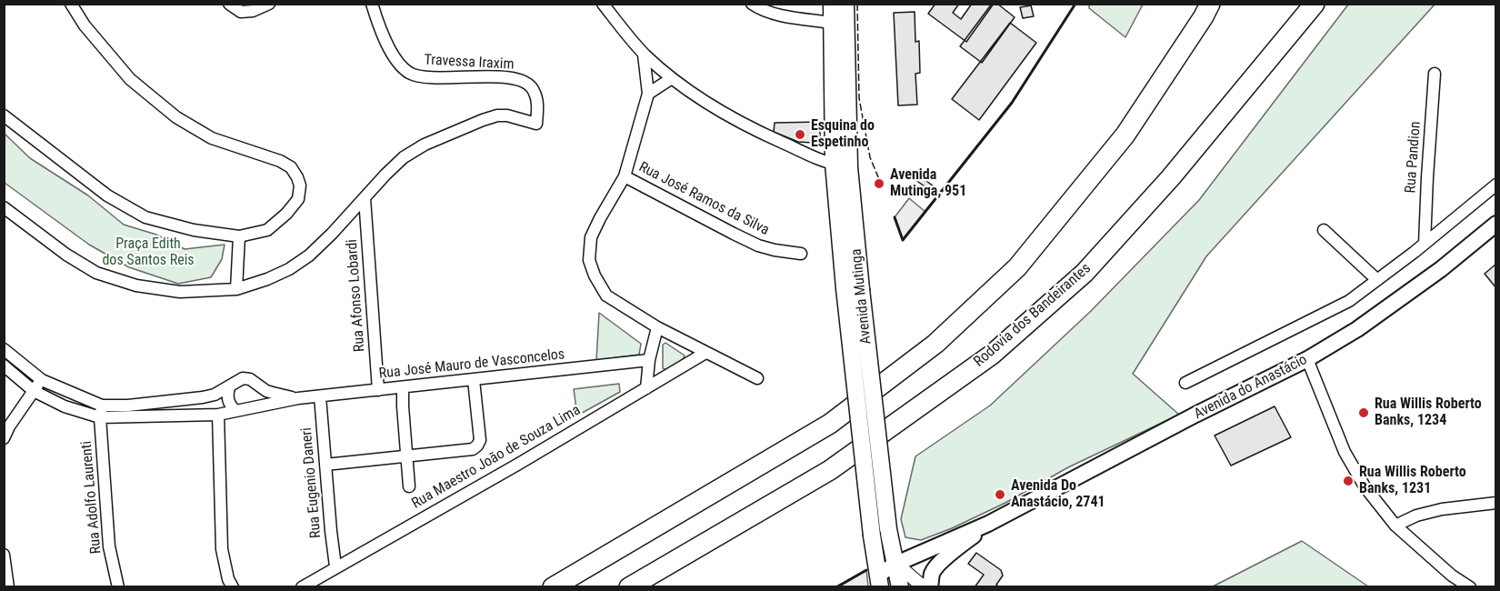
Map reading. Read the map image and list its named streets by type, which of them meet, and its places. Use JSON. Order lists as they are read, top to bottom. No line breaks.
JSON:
{"streets":{"highway":["Rodovia dos Bandeirantes"],"main road":["Avenida Mutinga","Avenida do Anastácio"],"street":["Travessa Iraxim","Rua Pandion","Rua José Ramos da Silva","Rua Afonso Lobardi","Rua José Mauro de Vasconcelos","Rua Maestro João de Souza Lima","Rua Eugenio Daneri","Rua Adolfo Laurenti"]},"crossings":[["Travessa Iraxim","Rua Afonso Lobardi"],["Rua Afonso Lobardi","Rua José Mauro de Vasconcelos"],["Avenida Mutinga","Avenida do Anastácio"],["Rua José Mauro de Vasconcelos","Rua Eugenio Daneri"],["Rua José Mauro de Vasconcelos","Rua Adolfo Laurenti"],["Rua Maestro João de Souza Lima","Rua Eugenio Daneri"]],"parks":["Praça Edith dos Santos Reis"],"places":["Esquina do Espetinho","Avenida Mutinga, 951","Rua Willis Roberto Banks, 1234","Rua Willis Roberto Banks, 1231","Avenida Do Anastácio, 2741"]}
